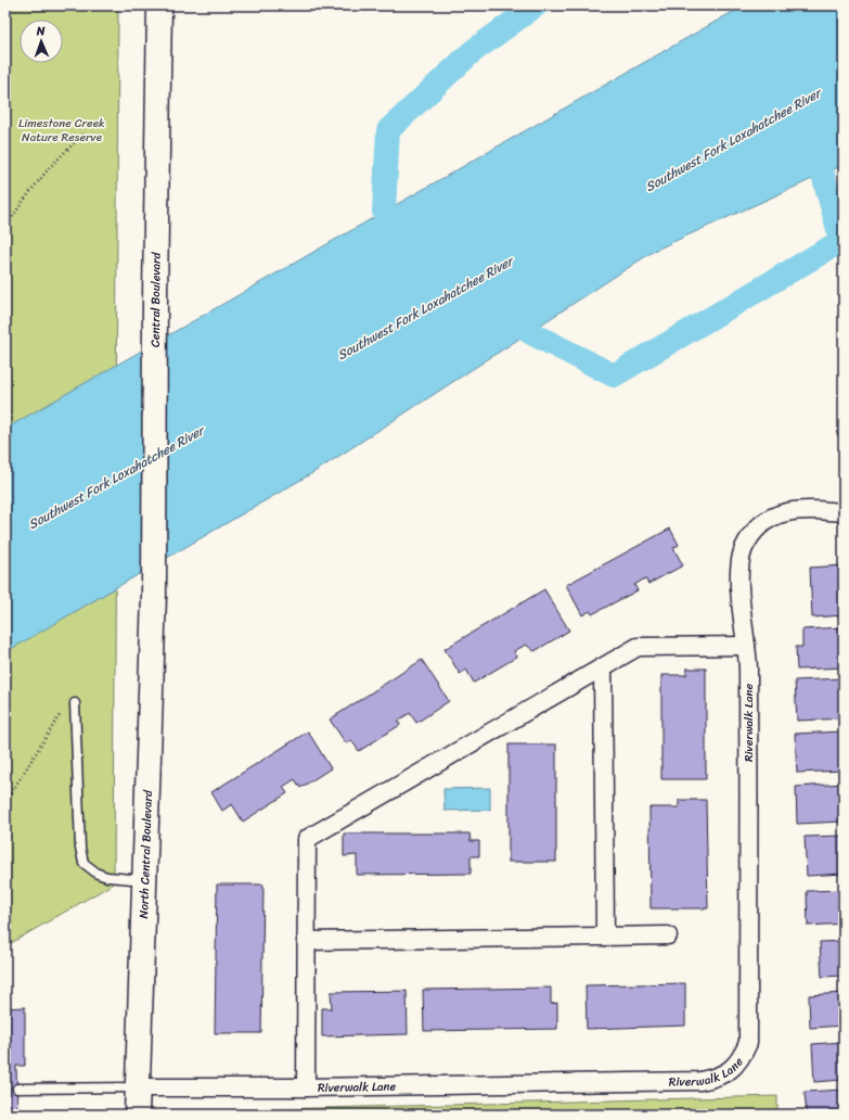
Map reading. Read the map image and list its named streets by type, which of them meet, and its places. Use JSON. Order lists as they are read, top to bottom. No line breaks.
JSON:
{"streets":{"street":["Central Boulevard","Riverwalk Lane","North Central Boulevard"]},"crossings":[["Central Boulevard","North Central Boulevard"],["Riverwalk Lane","North Central Boulevard"]],"water":["Southwest Fork Loxahatchee River"],"parks":["Limestone Creek Nature Reserve"],"north":"top"}
